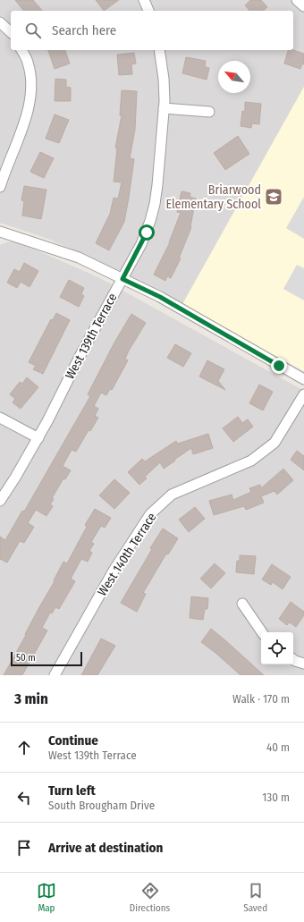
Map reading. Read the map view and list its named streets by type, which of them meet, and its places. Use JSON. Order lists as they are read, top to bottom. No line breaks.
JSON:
{"streets":{"street":["West 139th Terrace","West 140th Terrace"]},"places":{"school or university":["Briarwood Elementary School"]},"scale_bar":"50 m","north":"top left","page":{"search":"Search here","scale":"50 m","heading":["3 min","Walk · 170 m"],"list":[["Continue","West 139th Terrace","40 m"],["Turn left","South Brougham Drive","130 m"],"Arrive at destination"],"nav":["Map","Directions","Saved"]}}
